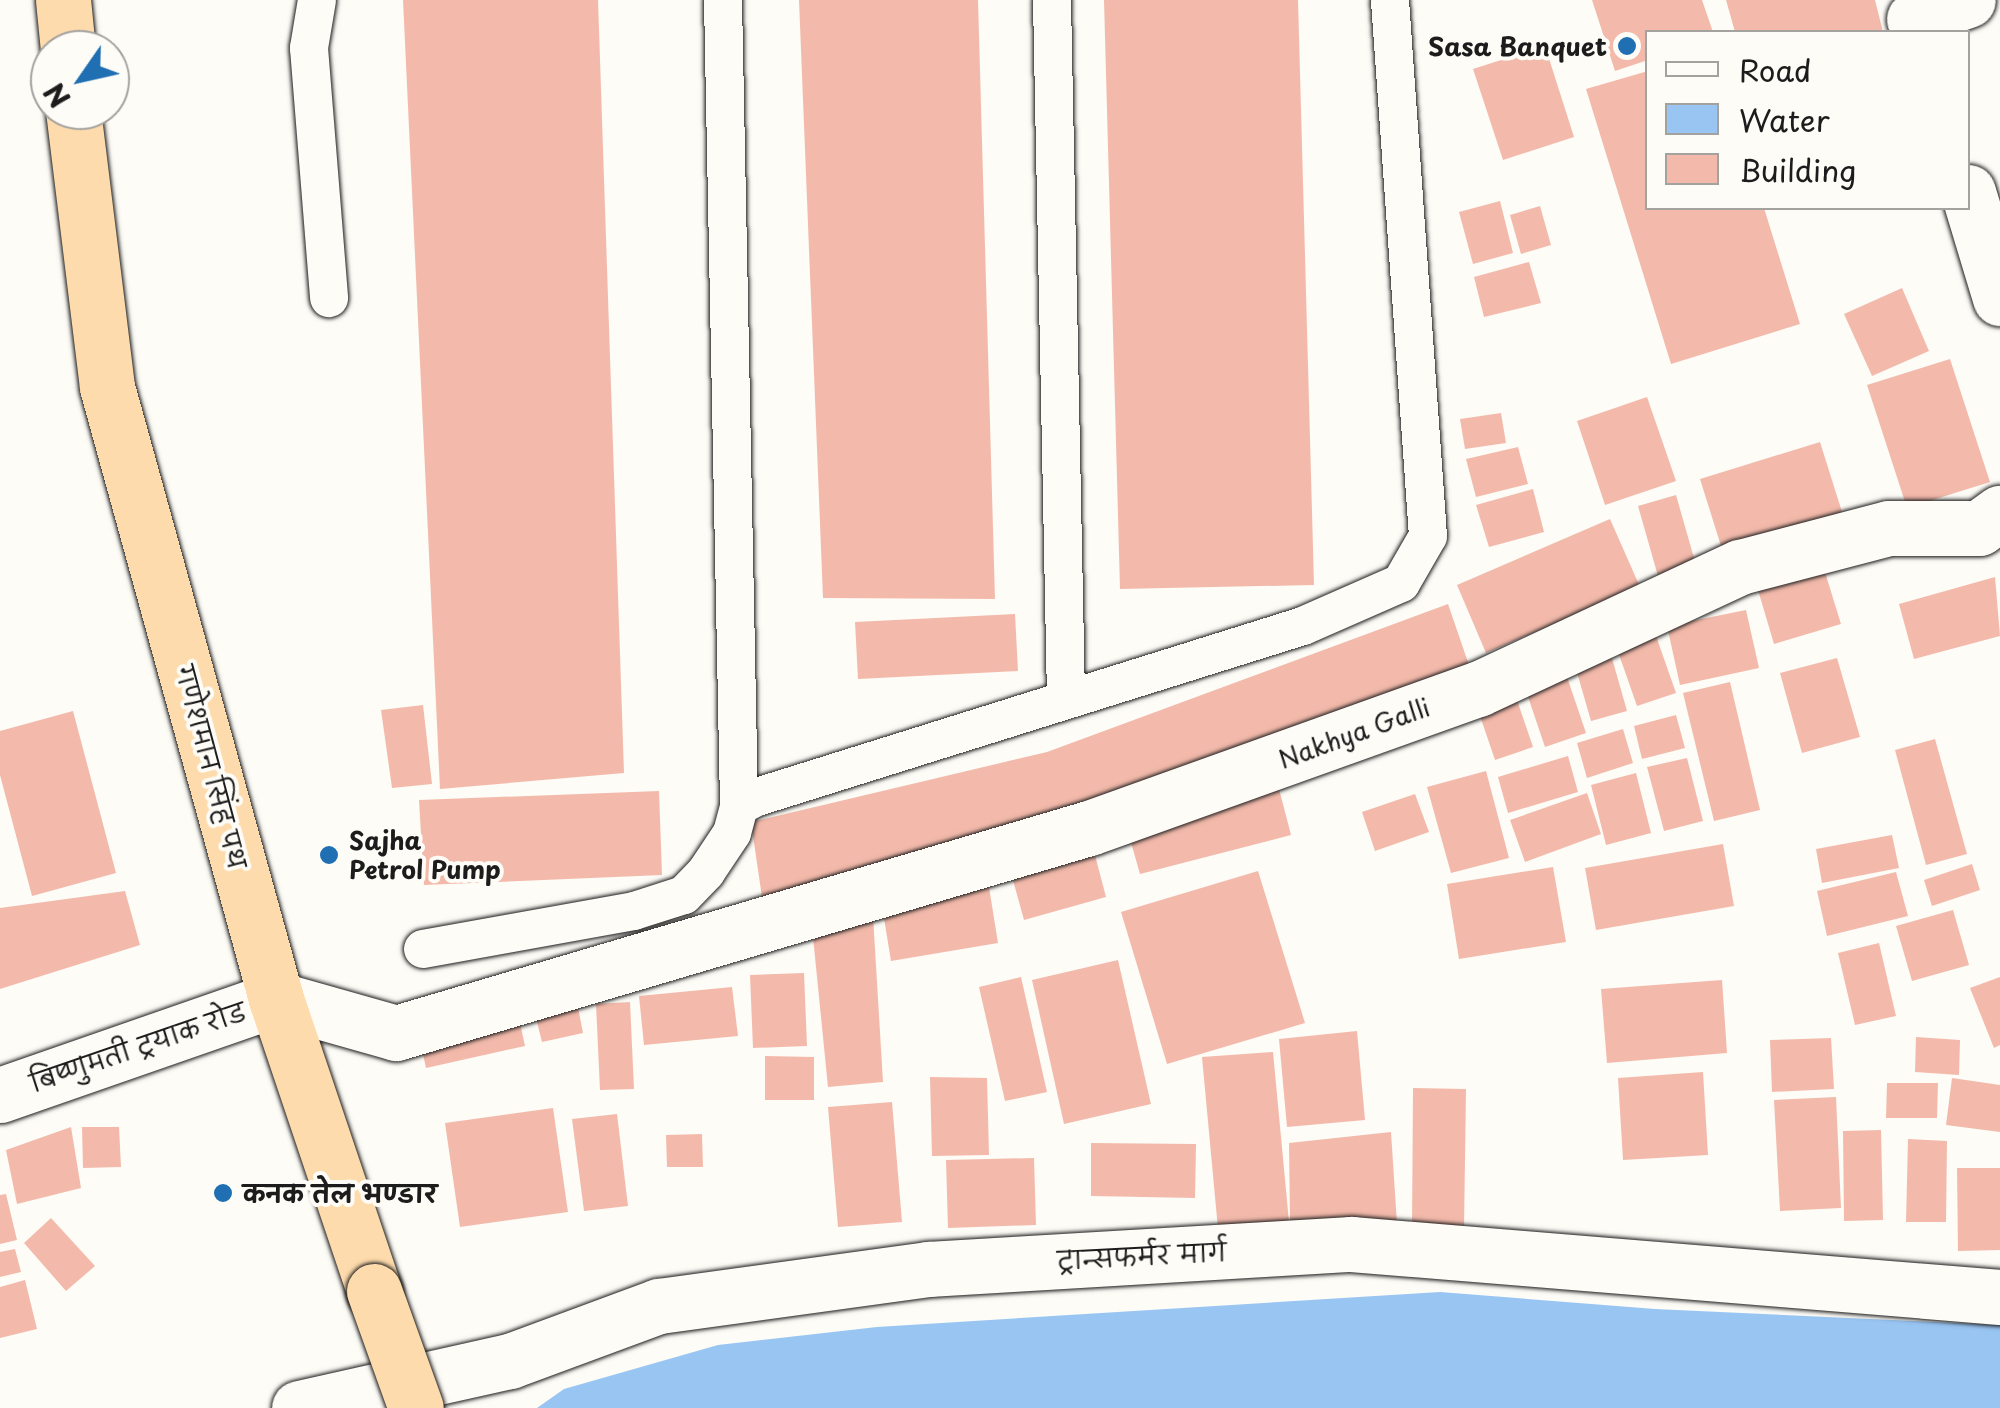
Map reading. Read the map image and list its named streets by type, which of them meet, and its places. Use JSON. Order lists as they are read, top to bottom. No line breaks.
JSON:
{"streets":{"highway":["गणेशमान सिंह पथ"],"street":["Nakhya Galli","बिष्णुमती ट्रयाक रोड","ट्रान्सफर्मर मार्ग"]},"crossings":[["Nakhya Galli","गणेशमान सिंह पथ"],["Nakhya Galli","बिष्णुमती ट्रयाक रोड"],["गणेशमान सिंह पथ","बिष्णुमती ट्रयाक रोड"]],"places":["Sasa Banquet","Sajha Petrol Pump","कनक तेल भण्डार"],"legend":["Road","Water","Building"],"north":"bottom left"}
